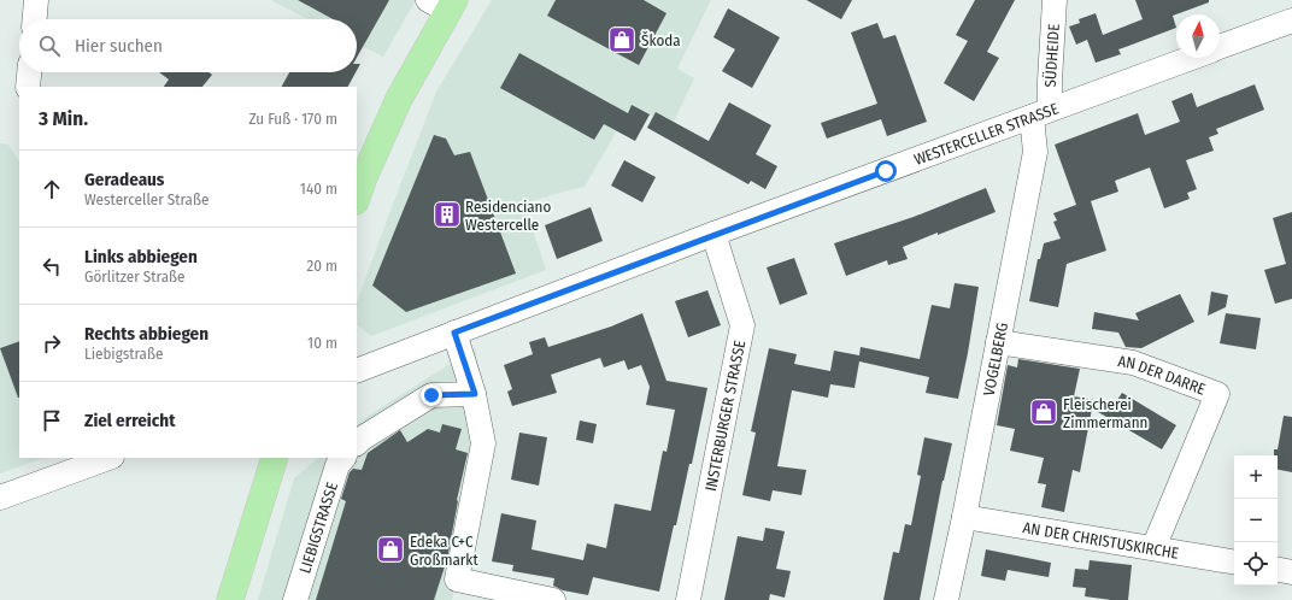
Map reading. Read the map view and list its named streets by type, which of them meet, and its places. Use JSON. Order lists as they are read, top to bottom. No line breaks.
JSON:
{"streets":{"street":["SÜDHEIDE","WESTERCELLER STRASSE","VOGELBERG","AN DER DARRE","INSTERBURGER STRASSE","LIEBIGSTRASSE","AN DER CHRISTUSKIRCHE"]},"crossings":[["SÜDHEIDE","WESTERCELLER STRASSE"],["SÜDHEIDE","VOGELBERG"],["WESTERCELLER STRASSE","VOGELBERG"],["WESTERCELLER STRASSE","INSTERBURGER STRASSE"],["VOGELBERG","AN DER DARRE"],["VOGELBERG","AN DER CHRISTUSKIRCHE"],["AN DER DARRE","AN DER CHRISTUSKIRCHE"]],"places":{"shop":["Škoda","Fleischerei Zimmermann","Edeka C+C Großmarkt"],"building":["Residenciano Westercelle"]},"north":"top","page":{"search":"Hier suchen","heading":["3 Min.","Zu Fuß · 170 m"],"list":[["Geradeaus","Westerceller Straße","140 m"],["Links abbiegen","Görlitzer Straße","20 m"],["Rechts abbiegen","Liebigstraße","10 m"],"Ziel erreicht"],"map_buttons":["+","−"]}}
